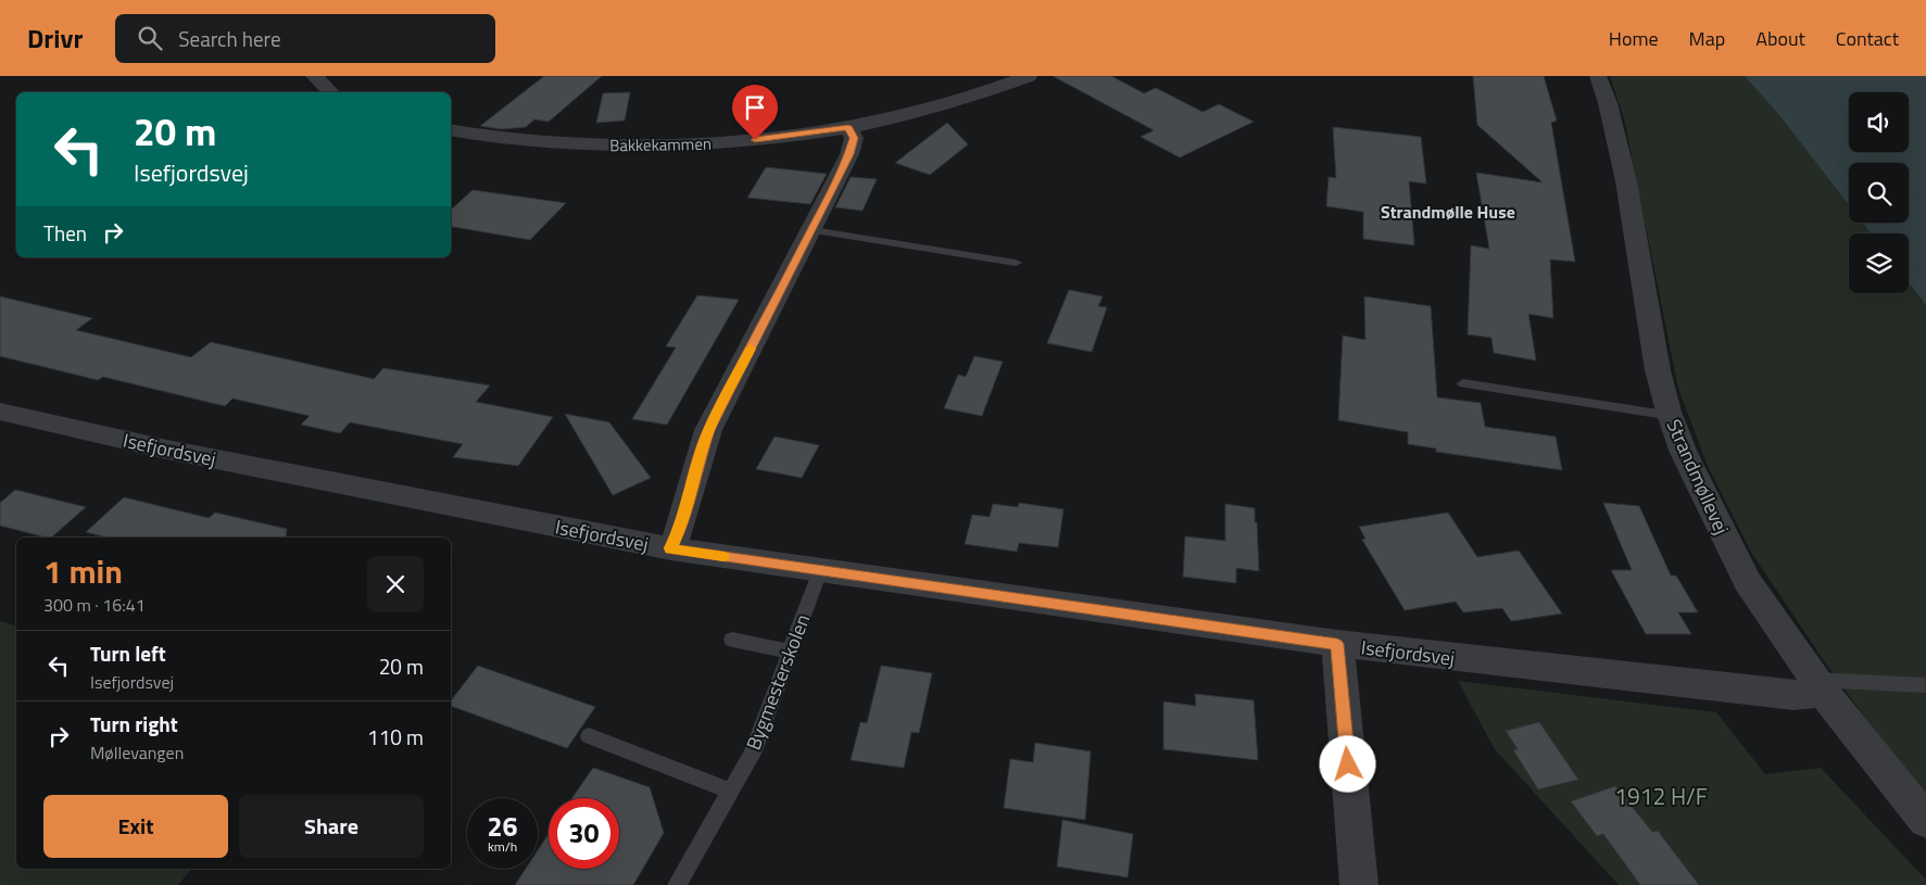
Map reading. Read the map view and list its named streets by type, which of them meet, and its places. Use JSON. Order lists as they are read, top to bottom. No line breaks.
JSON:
{"streets":{"street":["Bakkekammen","Isefjordsvej","Strandmøllevej"],"lane":["Bygmesterskolen"]},"crossings":[["Isefjordsvej","Strandmøllevej"],["Isefjordsvej","Bygmesterskolen"]],"districts":["Strandmølle Huse"],"parks":["1912 H/F"],"page":{"header":"Drivr","search":"Search here","nav":["Home","Map","About","Contact"],"turn":["20 m","Isefjordsvej"],"then":"Then","heading":["1 min","300 m · 16:41"],"list":[{"name":"Turn left","note":"Isefjordsvej","value":"20 m"},{"name":"Turn right","note":"Møllevangen","value":"110 m"}],"buttons":["Exit","Share"],"speed":"26 km/h","limit":"30"}}
